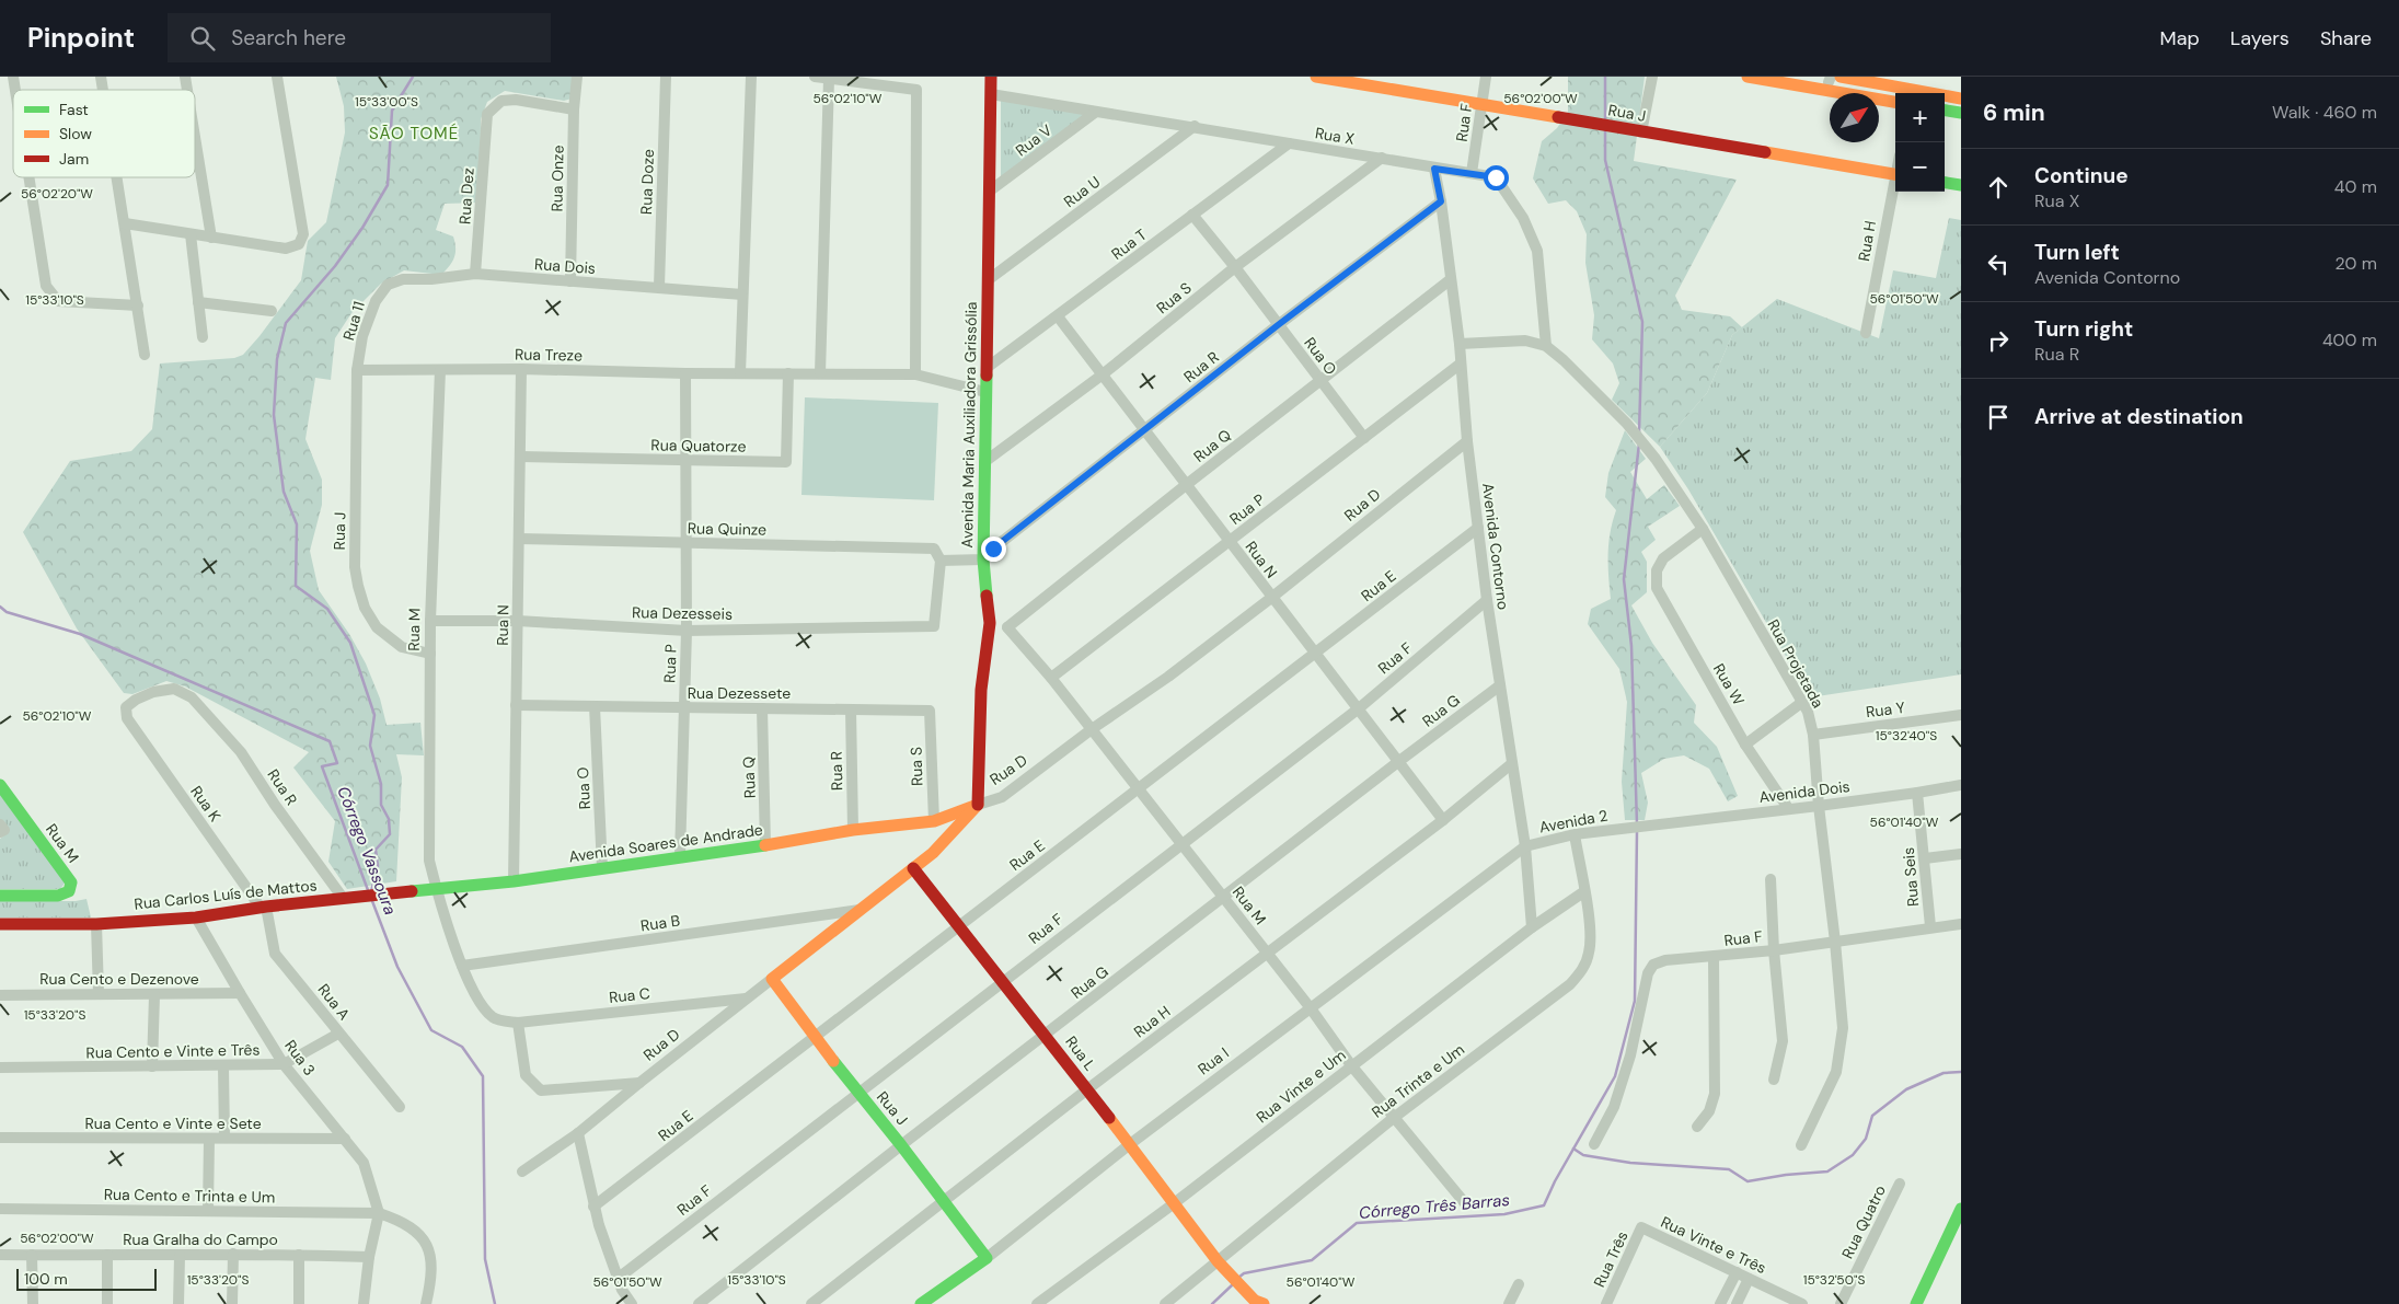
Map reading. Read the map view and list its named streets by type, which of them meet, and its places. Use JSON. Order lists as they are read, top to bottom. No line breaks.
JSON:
{"streets":{"street":["Rua J","Rua F","Rua X","Rua V","Rua Onze","Rua Doze","Rua U","Rua Dez","Rua H","Rua T","Rua Dois","Rua S","Rua 11","Rua Treze","Rua O","Rua R","Avenida Maria Auxiliadora Grissólia","Rua Quatorze","Rua Q","Rua D","Rua P","Rua Quinze","Avenida Contorno","Rua N","Rua E","Rua Dezesseis","Rua M","Rua Projetada","Rua W","Rua Dezessete","Rua Y","Rua G","Avenida Dois","Rua K","Avenida 2","Avenida Soares de Andrade","Rua Seis","Rua Carlos Luís de Mattos","Rua B","Rua Cento e Dezenove","Rua C","Rua A","Rua Cento e Vinte e Três","Rua L","Rua 3","Rua I","Rua Trinta e Um","Rua Vinte e Um","Rua Cento e Vinte e Sete","Rua Cento e Trinta e Um","Rua Quatro","Rua Gralha do Campo","Rua Vinte e Três","Rua Três"]},"crossings":[["Rua J","Rua F"],["Rua J","Rua H"],["Rua J","Rua 11"],["Rua J","Rua Treze"],["Rua J","Rua D"],["Rua J","Rua E"],["Rua J","Rua M"],["Rua J","Rua G"],["Rua J","Rua I"],["Rua F","Rua X"],["Rua F","Avenida Contorno"],["Rua F","Rua N"],["Rua F","Rua M"],["Rua F","Rua Projetada"],["Rua F","Rua Seis"],["Rua F","Rua L"],["Rua X","Rua V"],["Rua X","Rua U"],["Rua X","Rua T"],["Rua X","Rua S"],["Rua X","Avenida Maria Auxiliadora Grissólia"],["Rua X","Avenida Contorno"],["Rua X","Rua Projetada"],["Rua V","Avenida Maria Auxiliadora Grissólia"],["Rua Onze","Rua Dez"],["Rua Onze","Rua Dois"],["Rua Doze","Rua Dois"],["Rua U","Avenida Maria Auxiliadora Grissólia"],["Rua Dez","Rua Dois"],["Rua H","Avenida Contorno"],["Rua H","Rua N"],["Rua H","Rua M"],["Rua H","Rua L"],["Rua T","Rua O"],["Rua T","Avenida Maria Auxiliadora Grissólia"],["Rua T","Rua N"],["Rua Dois","Rua 11"],["Rua S","Rua O"],["Rua S","Avenida Maria Auxiliadora Grissólia"],["Rua S","Rua N"],["Rua S","Rua Dezessete"],["Rua S","Avenida Soares de Andrade"],["Rua 11","Rua Treze"],["Rua Treze","Avenida Maria Auxiliadora Grissólia"],["Rua Treze","Rua Quatorze"],["Rua Treze","Rua P"],["Rua Treze","Rua N"],["Rua Treze","Rua M"],["Rua O","Rua R"],["Rua O","Rua Q"],["Rua O","Rua P"],["Rua O","Rua Dezessete"],["Rua O","Avenida Soares de Andrade"],["Rua R","Avenida Maria Auxiliadora Grissólia"],["Rua R","Avenida Contorno"],["Rua R","Rua N"],["Rua R","Rua Dezessete"],["Rua R","Rua K"],["Rua R","Avenida Soares de Andrade"],["Rua R","Rua Carlos Luís de Mattos"],["Avenida Maria Auxiliadora Grissólia","Rua D"],["Avenida Maria Auxiliadora Grissólia","Avenida Soares de Andrade"],["Rua Quatorze","Rua P"],["Rua Quatorze","Rua N"],["Rua Q","Avenida Contorno"],["Rua Q","Rua N"],["Rua Q","Rua M"],["Rua Q","Rua Dezessete"],["Rua Q","Avenida Soares de Andrade"],["Rua D","Avenida Contorno"],["Rua D","Rua N"],["Rua D","Rua M"],["Rua D","Avenida Soares de Andrade"],["Rua D","Rua B"],["Rua D","Rua C"],["Rua D","Rua L"],["Rua P","Rua Quinze"],["Rua P","Avenida Contorno"],["Rua P","Rua N"],["Rua P","Rua Dezesseis"],["Rua P","Rua M"],["Rua P","Rua Dezessete"],["Rua P","Avenida Soares de Andrade"],["Rua Quinze","Rua N"],["Rua Quinze","Rua Dezesseis"],["Avenida Contorno","Rua E"],["Avenida Contorno","Rua Projetada"],["Avenida Contorno","Rua G"],["Avenida Contorno","Avenida 2"],["Avenida Contorno","Rua I"],["Avenida Contorno","Rua Vinte e Um"],["Rua N","Rua E"],["Rua N","Rua Dezesseis"],["Rua N","Rua Dezessete"],["Rua N","Rua G"],["Rua N","Avenida Soares de Andrade"],["Rua E","Rua M"],["Rua E","Rua L"],["Rua Dezesseis","Rua M"],["Rua M","Rua G"],["Rua M","Avenida Soares de Andrade"],["Rua M","Rua I"],["Rua M","Rua Trinta e Um"],["Rua M","Rua Vinte e Um"],["Rua Projetada","Rua W"],["Rua Projetada","Rua Y"],["Rua Projetada","Avenida Dois"],["Rua W","Avenida Dois"],["Rua G","Rua L"],["Avenida Dois","Avenida 2"],["Avenida Dois","Rua Seis"],["Rua K","Rua Carlos Luís de Mattos"],["Rua K","Rua A"],["Avenida 2","Rua I"],["Avenida 2","Rua Trinta e Um"],["Avenida Soares de Andrade","Rua Carlos Luís de Mattos"],["Rua Carlos Luís de Mattos","Rua A"],["Rua Carlos Luís de Mattos","Rua 3"],["Rua Cento e Dezenove","Rua 3"],["Rua A","Rua Cento e Vinte e Três"],["Rua Cento e Vinte e Três","Rua 3"],["Rua L","Rua I"],["Rua L","Rua Trinta e Um"],["Rua L","Rua Vinte e Um"],["Rua 3","Rua Cento e Vinte e Sete"],["Rua 3","Rua Cento e Trinta e Um"],["Rua Trinta e Um","Rua Vinte e Um"],["Rua Vinte e Três","Rua Três"]],"districts":["SÃO TOMÉ"],"water":["Córrego Vassoura","Córrego Três Barras"],"legend":["Fast","Slow","Jam"],"scale_bar":"100 m","north":"top right","page":{"header":"Pinpoint","search":"Search here","nav":["Map","Layers","Share"],"heading":["6 min","Walk · 460 m"],"map_buttons":["+","−"],"list":[["Continue","Rua X","40 m"],["Turn left","Avenida Contorno","20 m"],["Turn right","Rua R","400 m"],"Arrive at destination"],"scale":"100 m"},"coordinates":["56°02'10\"W","56°02'00\"W","15°33'00\"S","56°02'20\"W","56°01'50\"W","15°33'10\"S","15°32'40\"S","56°01'40\"W","15°33'20\"S","15°32'50\"S"]}
